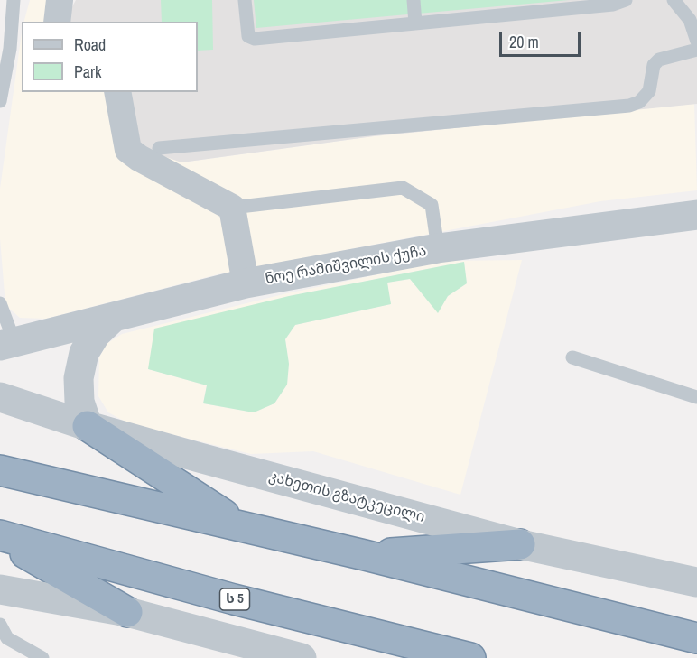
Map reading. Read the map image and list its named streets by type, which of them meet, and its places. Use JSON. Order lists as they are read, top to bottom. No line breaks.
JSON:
{"streets":{"highway":["ს 5"],"street":["ნოე რამიშვილის ქუჩა","კახეთის გზატკეცილი"]},"legend":["Road","Park"],"scale_bar":"20 m"}
